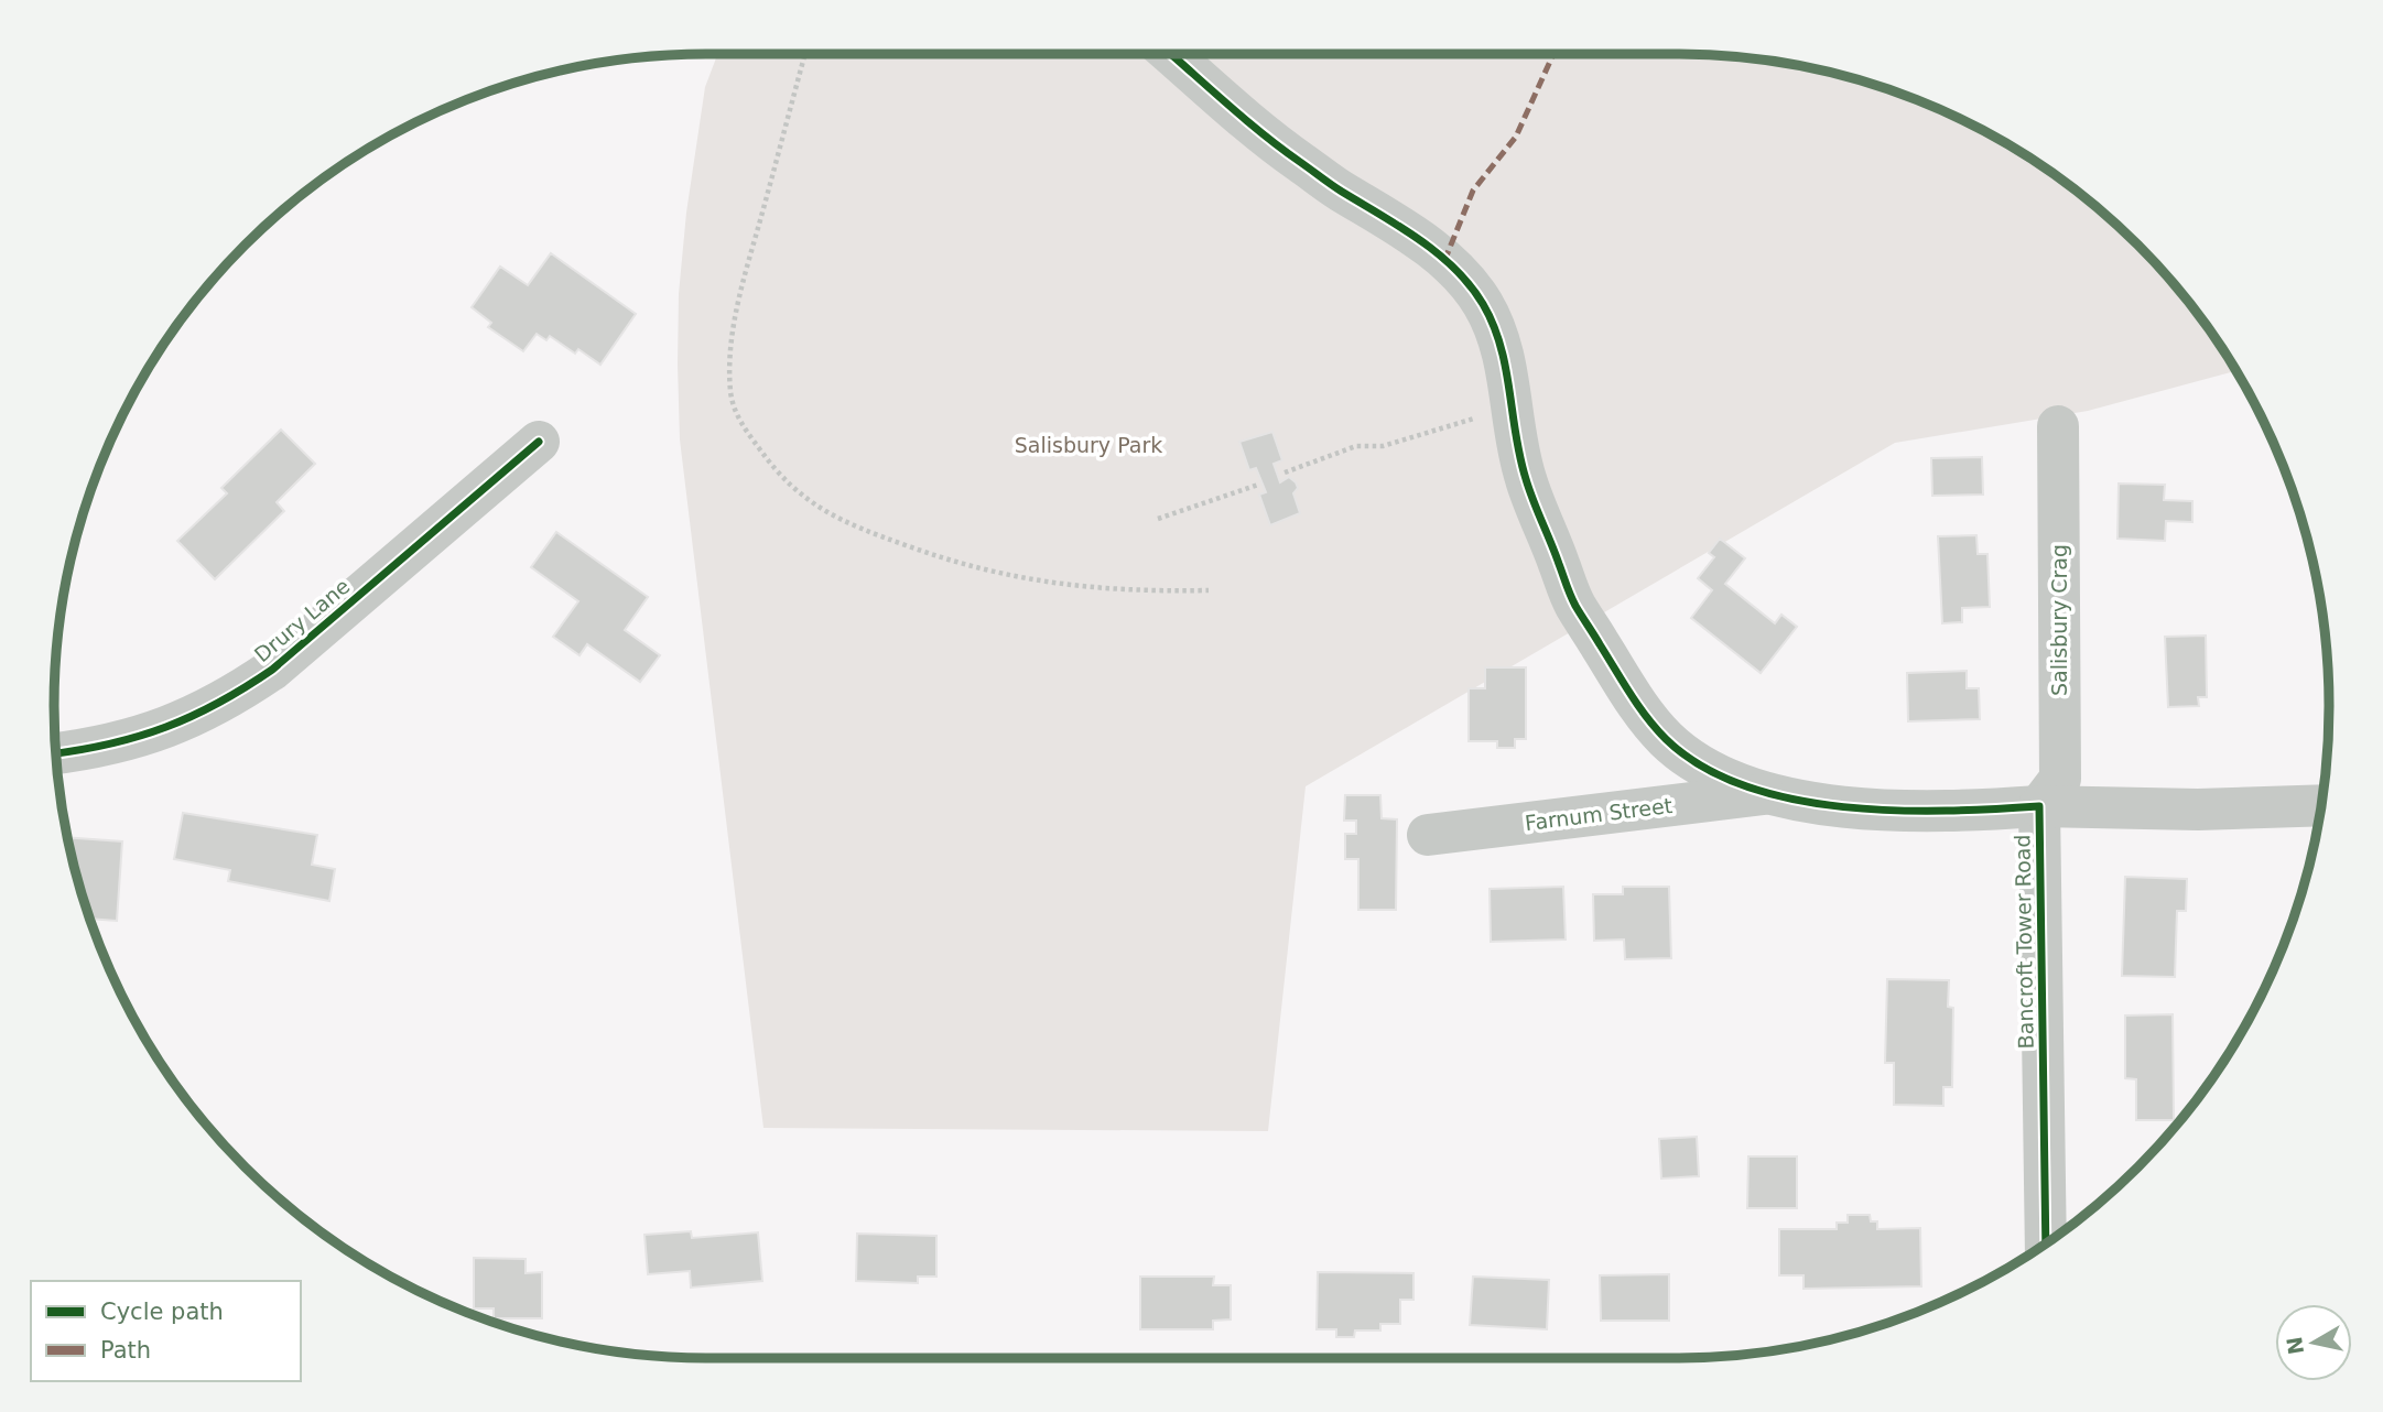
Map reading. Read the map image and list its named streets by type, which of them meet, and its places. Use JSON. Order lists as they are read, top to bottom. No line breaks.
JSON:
{"streets":{"street":["Drury Lane","Salisbury Crag","Farnum Street","Bancroft Tower Road"]},"crossings":[["Salisbury Crag","Bancroft Tower Road"],["Farnum Street","Bancroft Tower Road"]],"parks":["Salisbury Park"],"legend":["Cycle path","Path"],"north":"left"}
